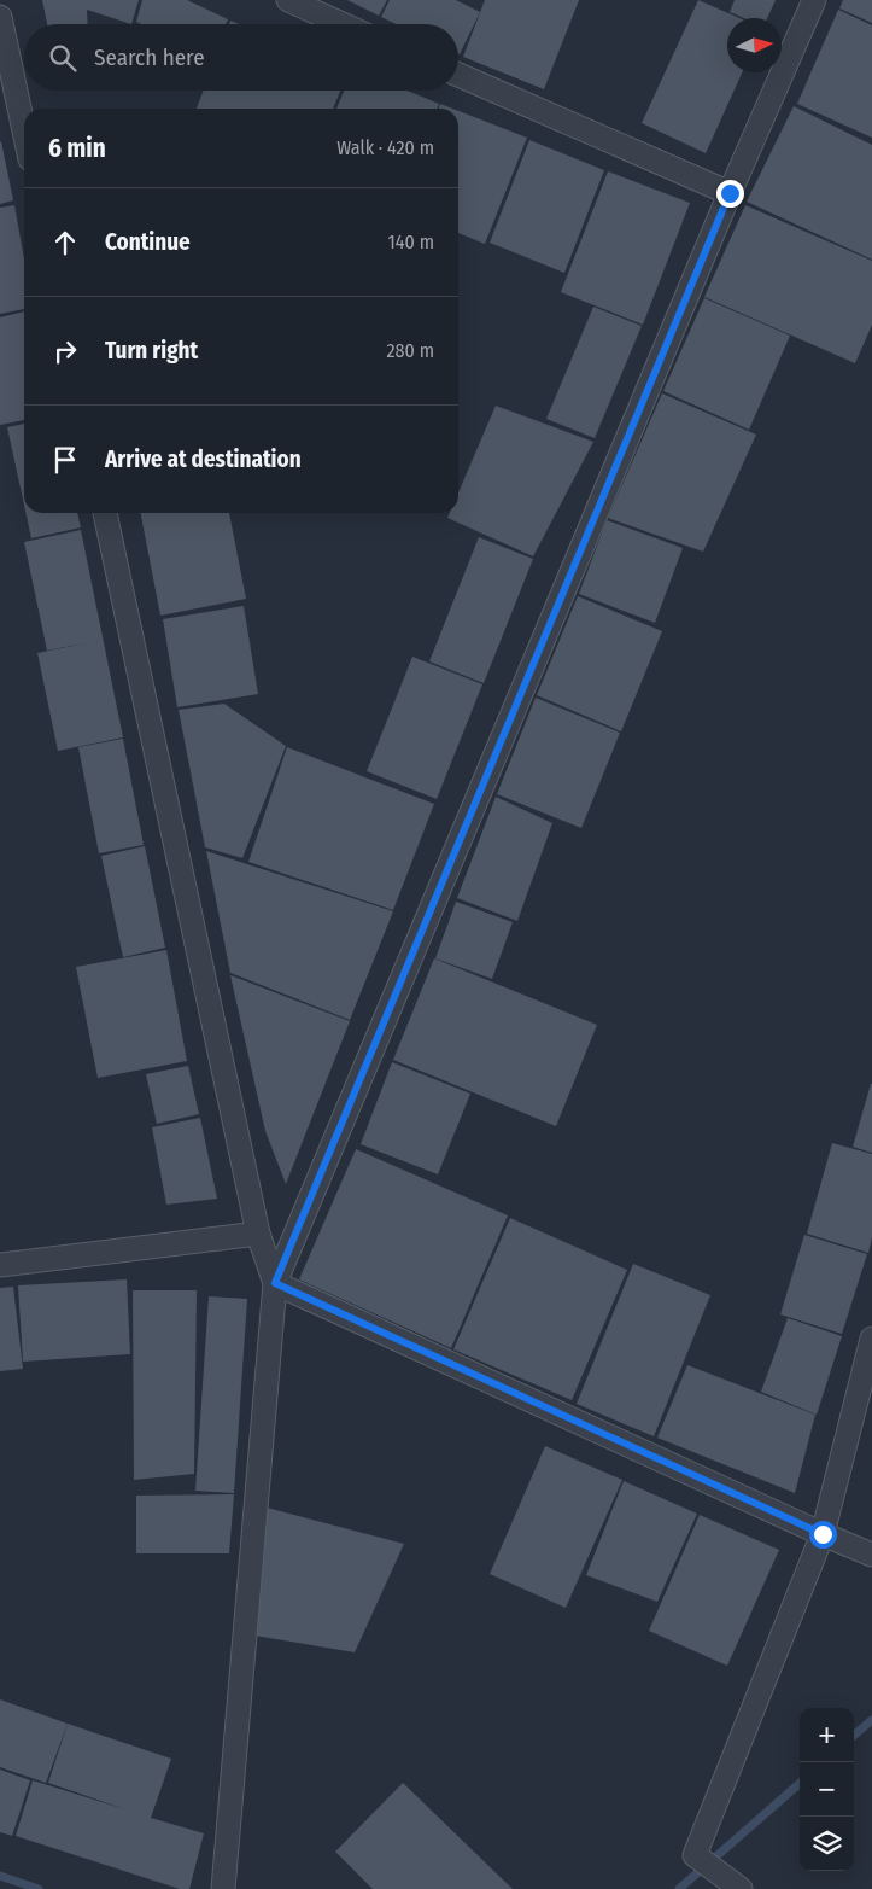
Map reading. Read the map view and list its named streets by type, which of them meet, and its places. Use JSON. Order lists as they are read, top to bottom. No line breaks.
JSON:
{"north":"right","page":{"search":"Search here","heading":["6 min","Walk · 420 m"],"list":[["Continue","140 m"],["Turn right","280 m"],"Arrive at destination"],"map_buttons":["+","−"]}}
